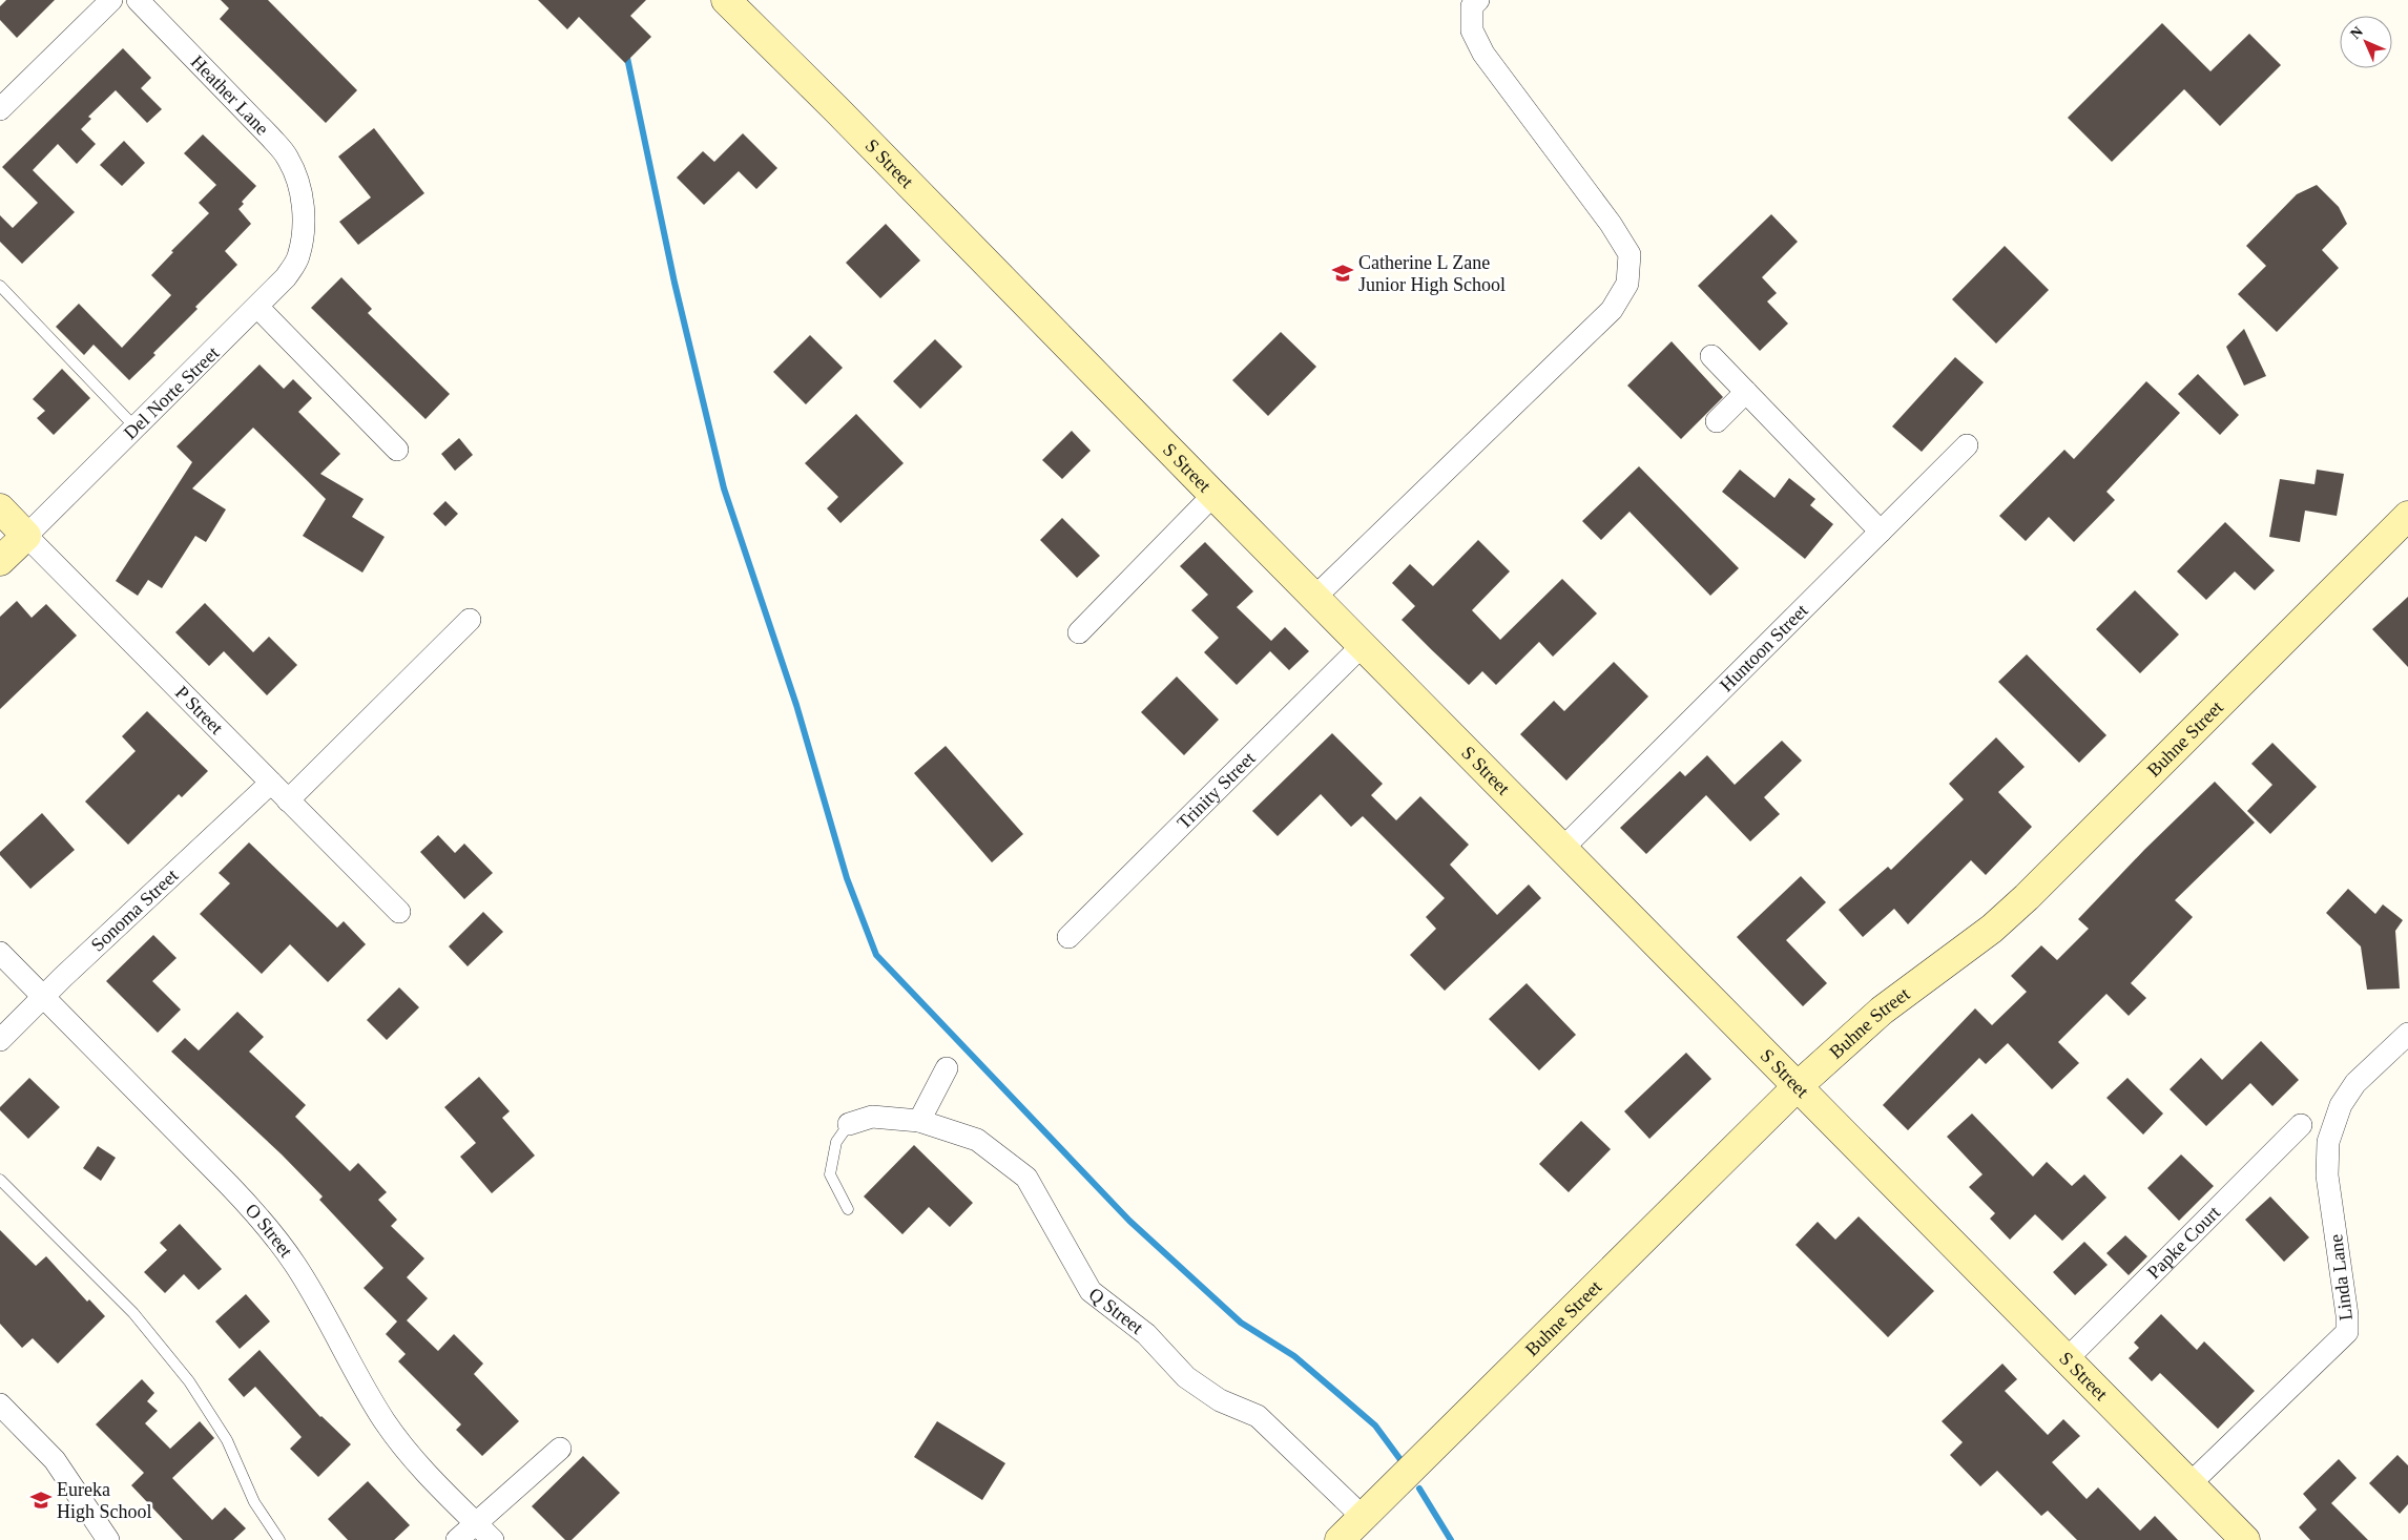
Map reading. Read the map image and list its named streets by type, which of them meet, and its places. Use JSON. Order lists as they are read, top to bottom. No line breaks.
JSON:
{"streets":{"main road":["S Street","Del Norte Street","P Street","Buhne Street"],"street":["Heather Lane","Huntoon Street","Trinity Street","Sonoma Street","O Street","Papke Court","Linda Lane","Q Street"]},"crossings":[["Heather Lane","Del Norte Street"],["S Street","Huntoon Street"],["S Street","Buhne Street"],["S Street","Trinity Street"],["S Street","Papke Court"],["S Street","Linda Lane"],["Del Norte Street","P Street"],["P Street","Sonoma Street"],["Buhne Street","Q Street"],["Sonoma Street","O Street"]],"places":{"school or university":["Catherine L Zane Junior High School","Eureka High School"]},"north":"top left"}
